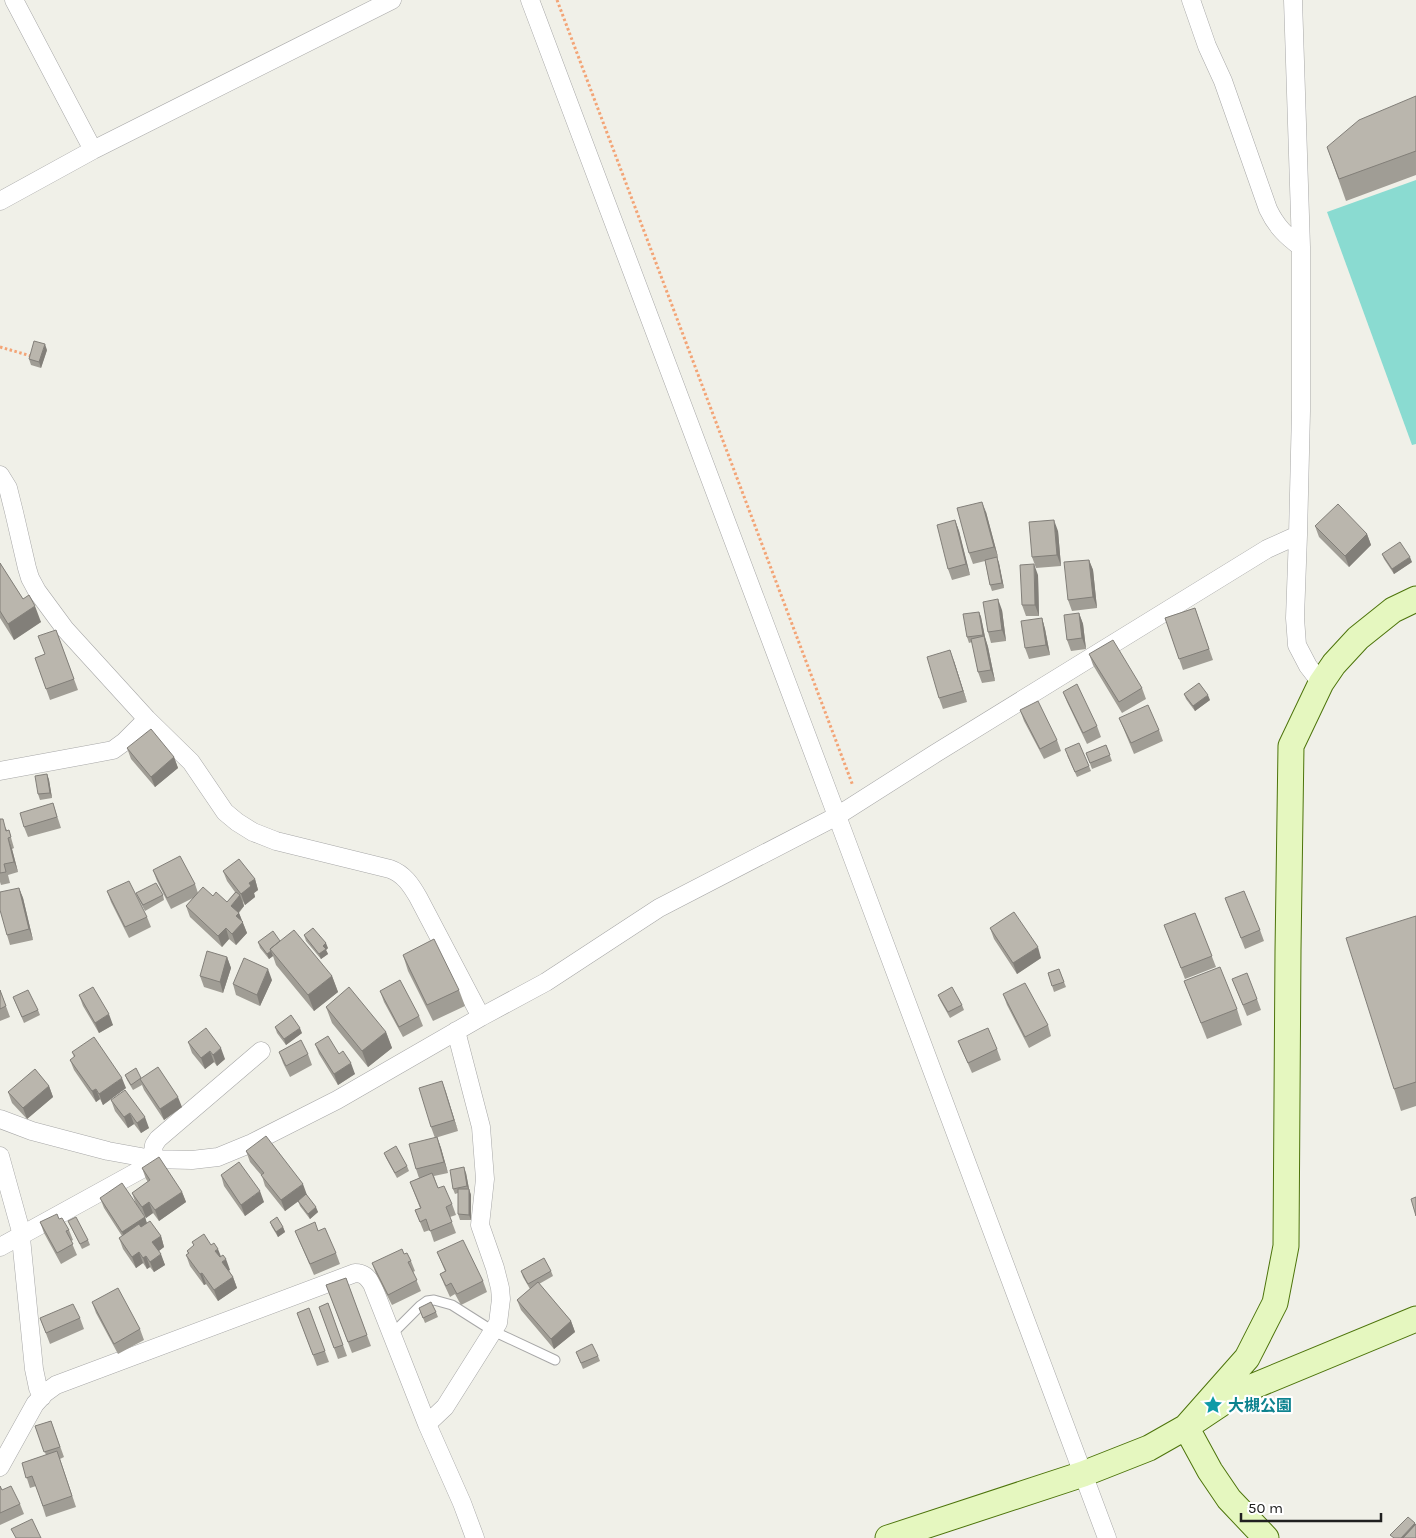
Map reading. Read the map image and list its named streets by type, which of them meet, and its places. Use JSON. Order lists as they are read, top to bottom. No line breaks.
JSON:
{"places":{"place":["大槻公園"]},"scale_bar":"50 m"}
